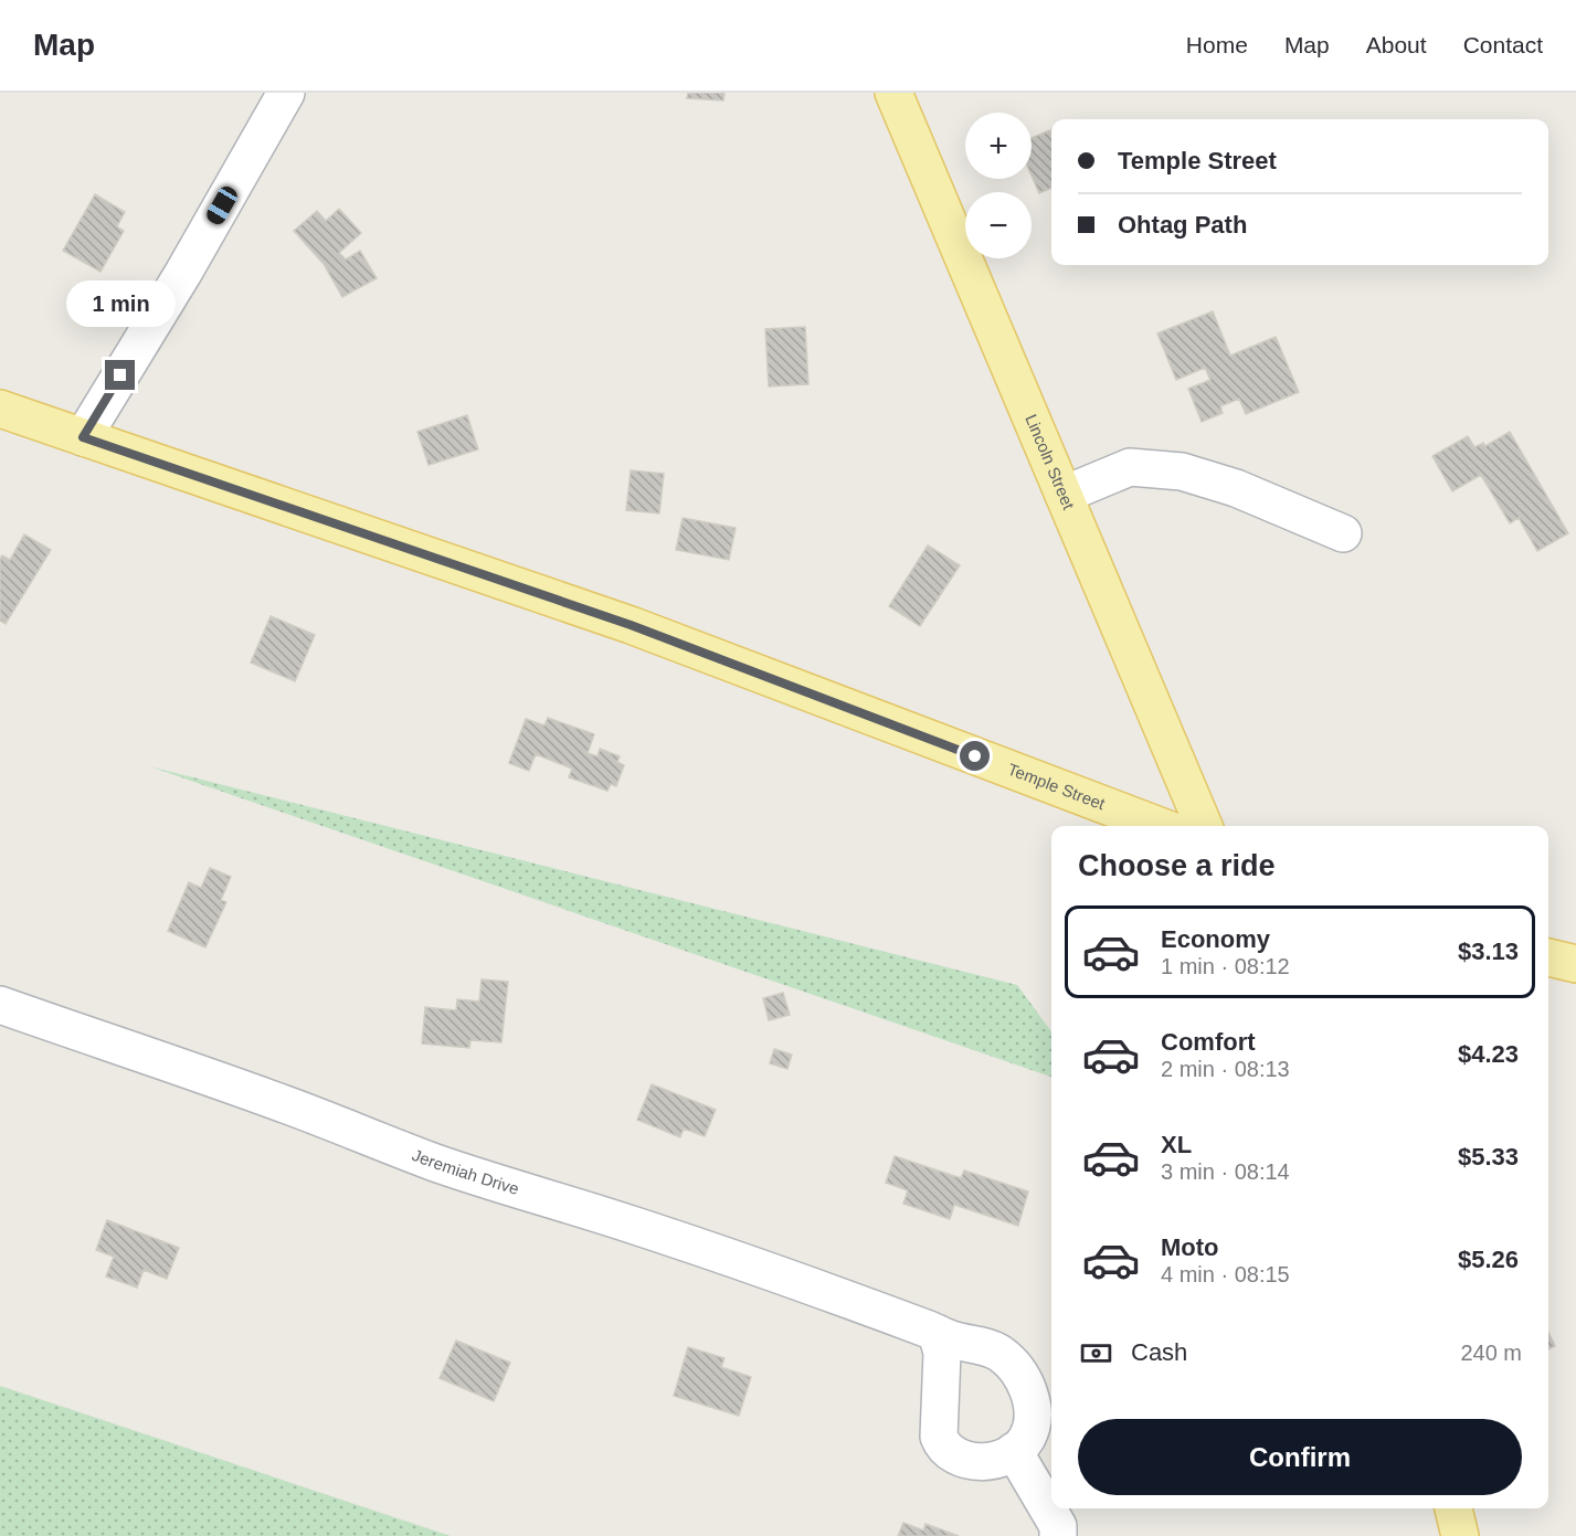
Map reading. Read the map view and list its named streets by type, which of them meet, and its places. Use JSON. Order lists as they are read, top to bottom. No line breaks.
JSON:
{"streets":{"main road":["Lincoln Street","Temple Street"],"street":["Jeremiah Drive"]},"page":{"header":"Map","nav":["Home","Map","About","Contact"],"map_buttons":["+","−"],"banner":["Temple Street","Ohtag Path"],"bubble":"1 min","heading":"Choose a ride","list":[{"name":"Economy","note":"1 min · 08:12","value":"$3.13"},{"name":"Comfort","note":"2 min · 08:13","value":"$4.23"},{"name":"XL","note":"3 min · 08:14","value":"$5.33"},{"name":"Moto","note":"4 min · 08:15","value":"$5.26"}],"pay":["Cash","240 m"],"buttons":"Confirm"}}
